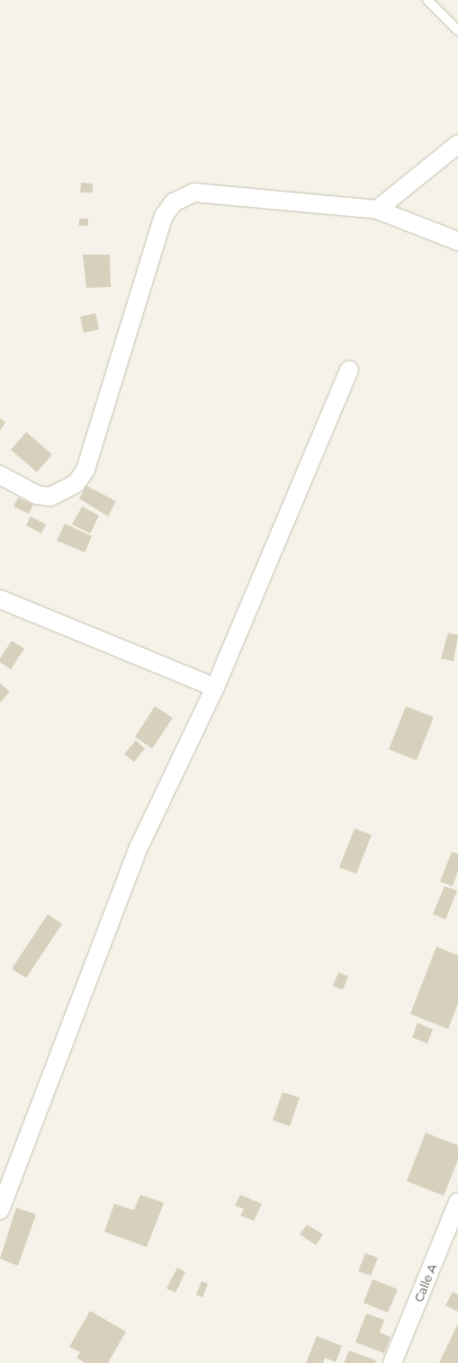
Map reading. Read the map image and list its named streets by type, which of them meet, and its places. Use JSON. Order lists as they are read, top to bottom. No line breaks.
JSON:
{"streets":{"street":["Calle A"]}}
